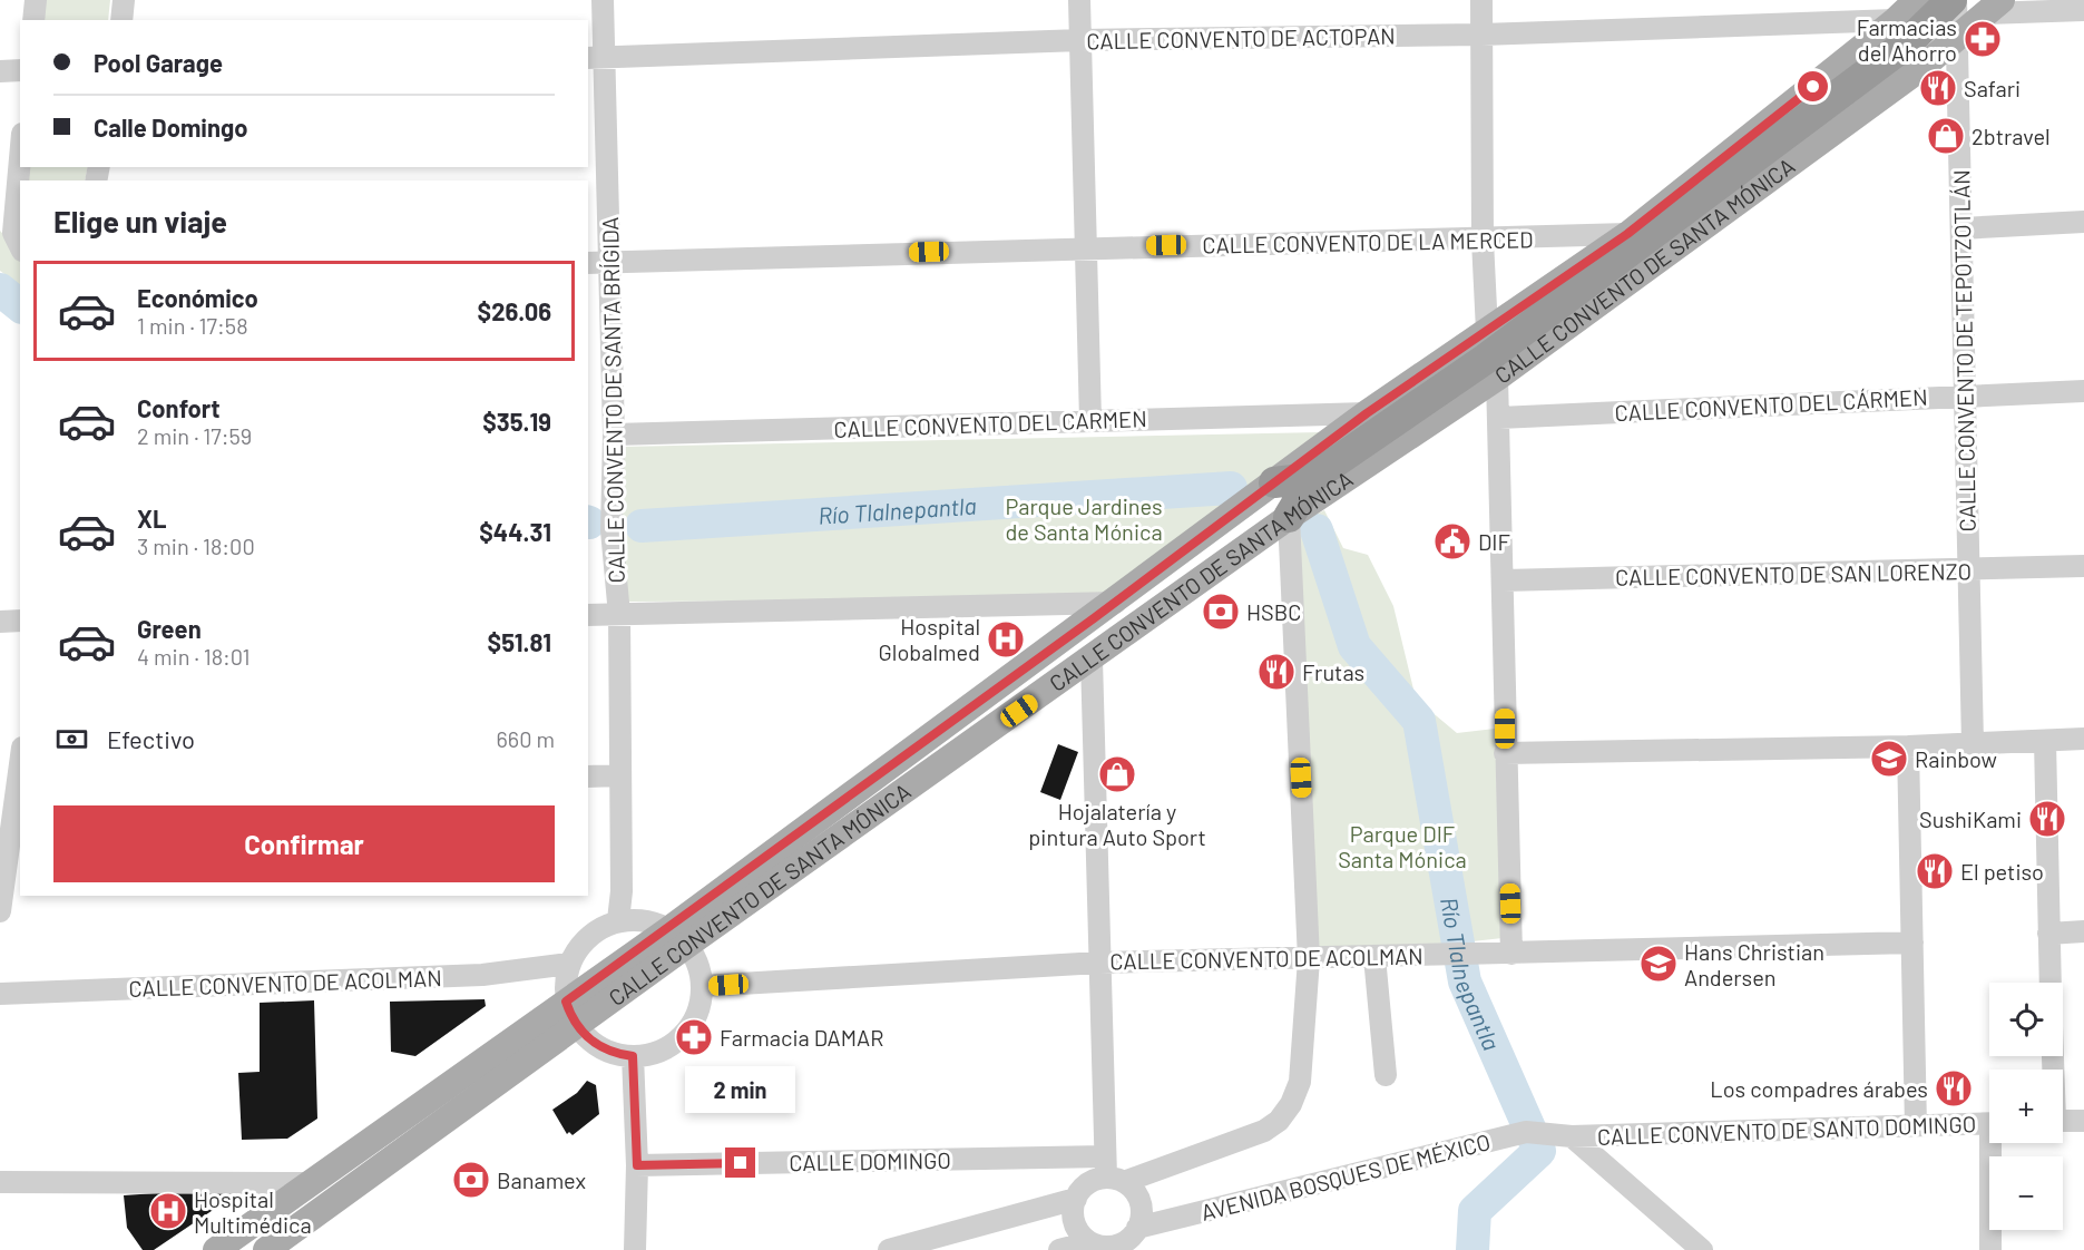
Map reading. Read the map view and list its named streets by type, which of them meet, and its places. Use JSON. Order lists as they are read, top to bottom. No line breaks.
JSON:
{"streets":{"main road":["CALLE CONVENTO DE SANTA MÓNICA"],"street":["CALLE CONVENTO DE ACTOPAN","CALLE CONVENTO DE LA MERCED","CALLE CONVENTO DE TEPOTZOTLÁN","CALLE CONVENTO DE SANTA BRÍGIDA","CALLE CONVENTO DEL CÁRMEN","CALLE CONVENTO DEL CARMEN","CALLE CONVENTO DE SAN LORENZO","CALLE CONVENTO DE ACOLMAN","CALLE CONVENTO DE SANTO DOMINGO","CALLE DOMINGO","AVENIDA BOSQUES DE MÉXICO"]},"crossings":[["CALLE CONVENTO DE ACTOPAN","CALLE CONVENTO DE SANTA MÓNICA"],["CALLE CONVENTO DE ACTOPAN","CALLE CONVENTO DE SANTA BRÍGIDA"],["CALLE CONVENTO DE LA MERCED","CALLE CONVENTO DE SANTA MÓNICA"],["CALLE CONVENTO DE LA MERCED","CALLE CONVENTO DE SANTA BRÍGIDA"],["CALLE CONVENTO DE SANTA MÓNICA","CALLE CONVENTO DE TEPOTZOTLÁN"],["CALLE CONVENTO DE SANTA MÓNICA","CALLE CONVENTO DEL CARMEN"],["CALLE CONVENTO DE TEPOTZOTLÁN","CALLE CONVENTO DEL CÁRMEN"],["CALLE CONVENTO DE TEPOTZOTLÁN","CALLE CONVENTO DE SAN LORENZO"],["CALLE CONVENTO DE SANTA BRÍGIDA","CALLE CONVENTO DEL CARMEN"],["CALLE CONVENTO DE SANTO DOMINGO","AVENIDA BOSQUES DE MÉXICO"]],"water":["Río Tlalnepantla"],"parks":["Parque Jardines de Santa Mónica","Parque DIF Santa Mónica"],"places":{"pharmacy":["Farmacias del Ahorro","Farmacia DAMAR"],"restaurant":["Safari","Frutas","SushiKami","El petiso","Los compadres árabes"],"shop":["2btravel","Hojalatería y pintura Auto Sport"],"public building":["DIF"],"bank":["HSBC","Banamex"],"hospital":["Hospital Globalmed","Hospital Multimédica"],"school or university":["Rainbow","Hans Christian Andersen"]},"page":{"banner":["Pool Garage","Calle Domingo"],"heading":"Elige un viaje","list":[{"name":"Económico","note":"1 min · 17:58","value":"$26.06"},{"name":"Confort","note":"2 min · 17:59","value":"$35.19"},{"name":"XL","note":"3 min · 18:00","value":"$44.31"},{"name":"Green","note":"4 min · 18:01","value":"$51.81"}],"pay":["Efectivo","660 m"],"buttons":"Confirmar","map_buttons":["+","−"],"bubble":"2 min"}}
